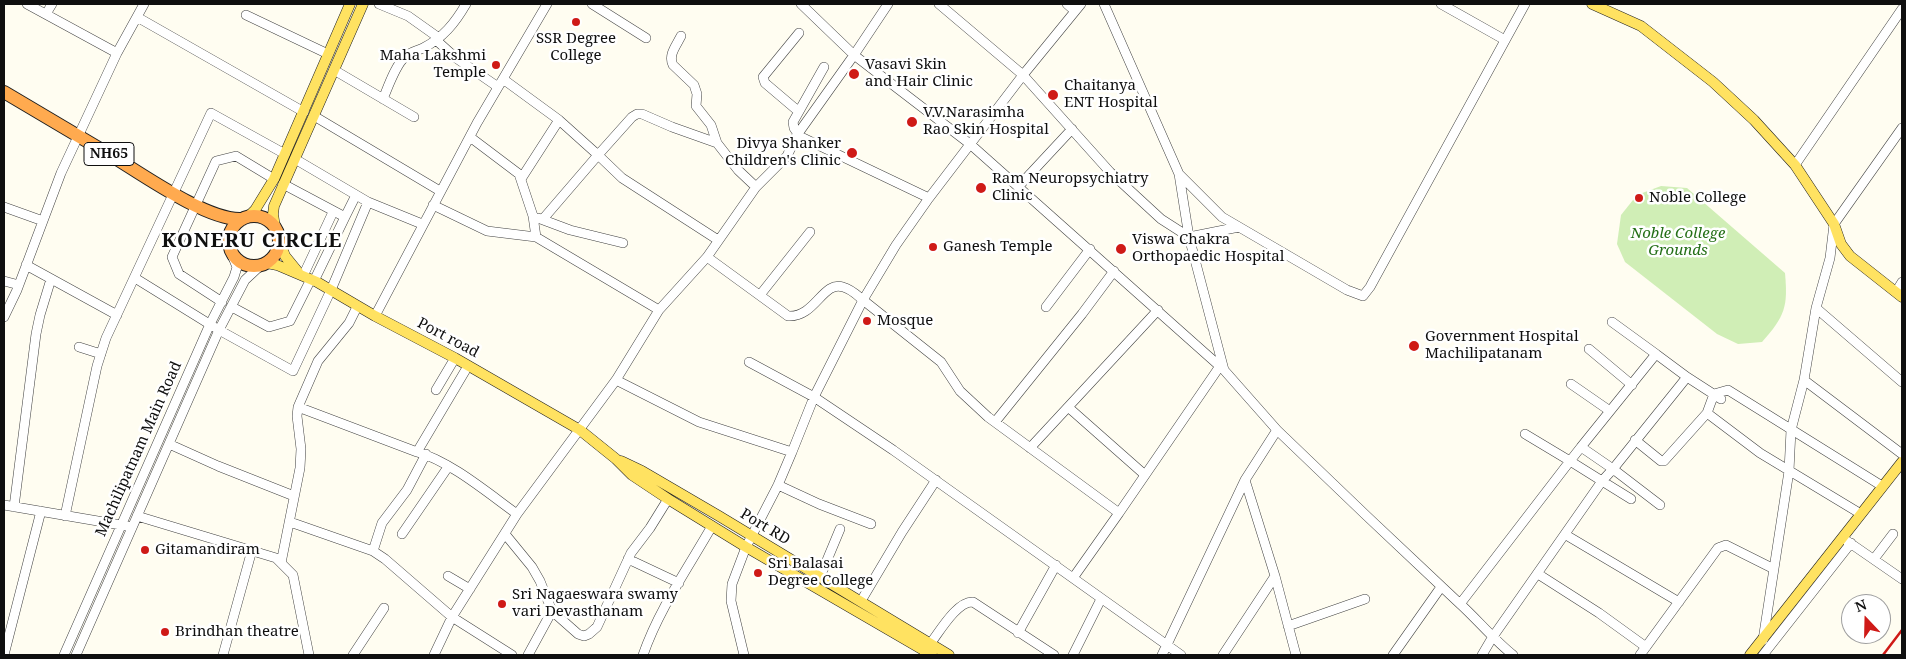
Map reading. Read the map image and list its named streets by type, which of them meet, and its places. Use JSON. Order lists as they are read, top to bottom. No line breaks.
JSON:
{"streets":{"highway":["NH65"],"main road":["Port road","Port RD"],"street":["Machilipatnam Main Road"]},"crossings":[["NH65","Port road"],["NH65","Machilipatnam Main Road"],["Port road","Machilipatnam Main Road"],["Port road","Port RD"]],"districts":["KONERU CIRCLE"],"parks":["Noble College Grounds"],"places":["SSR Degree College","Maha Lakshmi Temple","Vasavi Skin and Hair Clinic","Chaitanya ENT Hospital","V.V.Narasimha Rao Skin Hospital","Divya Shanker Children's Clinic","Ram Neuropsychiatry Clinic","Noble College","Ganesh Temple","Viswa Chakra Orthopaedic Hospital","Mosque","Government Hospital Machilipatanam","Gitamandiram","Sri Balasai Degree College","Sri Nagaeswara swamy vari Devasthanam","Brindhan theatre"],"north":"top"}
